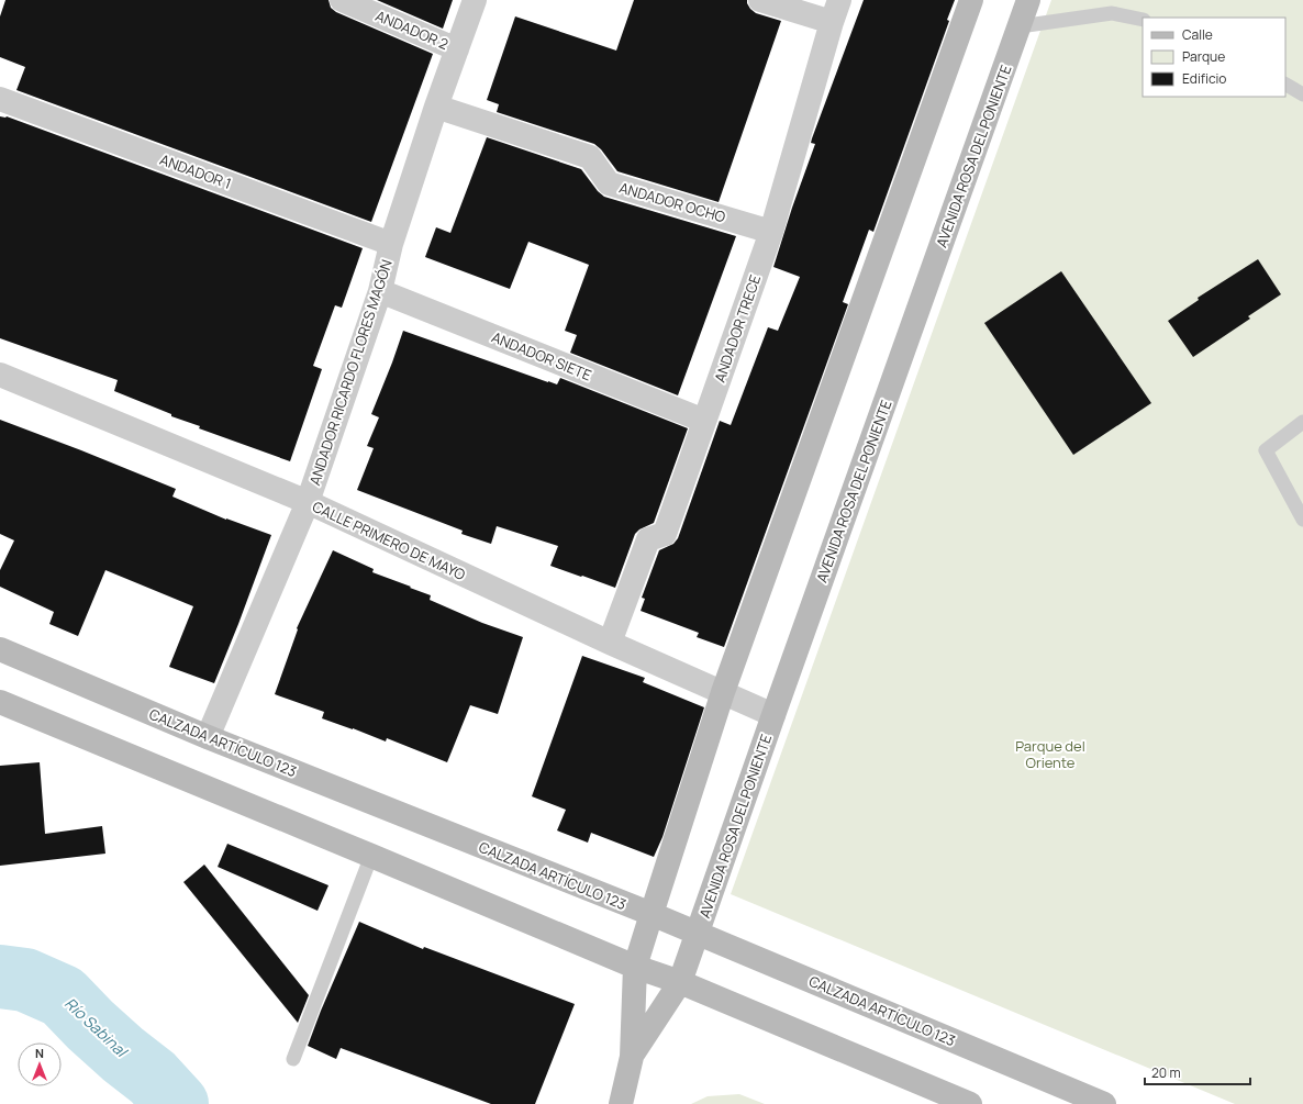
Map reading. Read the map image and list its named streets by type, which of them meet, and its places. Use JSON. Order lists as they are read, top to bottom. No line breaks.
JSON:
{"streets":{"street":["ANDADOR 2","AVENIDA ROSA DEL PONIENTE","ANDADOR 1","ANDADOR OCHO","ANDADOR TRECE","ANDADOR SIETE","ANDADOR RICARDO FLORES MAGÓN","CALLE PRIMERO DE MAYO","CALZADA ARTÍCULO 123"]},"crossings":[["ANDADOR 2","ANDADOR RICARDO FLORES MAGÓN"],["AVENIDA ROSA DEL PONIENTE","CALLE PRIMERO DE MAYO"],["AVENIDA ROSA DEL PONIENTE","CALZADA ARTÍCULO 123"],["ANDADOR 1","ANDADOR RICARDO FLORES MAGÓN"],["ANDADOR OCHO","ANDADOR TRECE"],["ANDADOR OCHO","ANDADOR RICARDO FLORES MAGÓN"],["ANDADOR TRECE","ANDADOR SIETE"],["ANDADOR TRECE","CALLE PRIMERO DE MAYO"],["ANDADOR SIETE","ANDADOR RICARDO FLORES MAGÓN"],["ANDADOR RICARDO FLORES MAGÓN","CALLE PRIMERO DE MAYO"],["ANDADOR RICARDO FLORES MAGÓN","CALZADA ARTÍCULO 123"]],"water":["Río Sabinal"],"parks":["Parque del Oriente"],"legend":["Calle","Parque","Edificio"],"scale_bar":"20 m","north":"top"}
